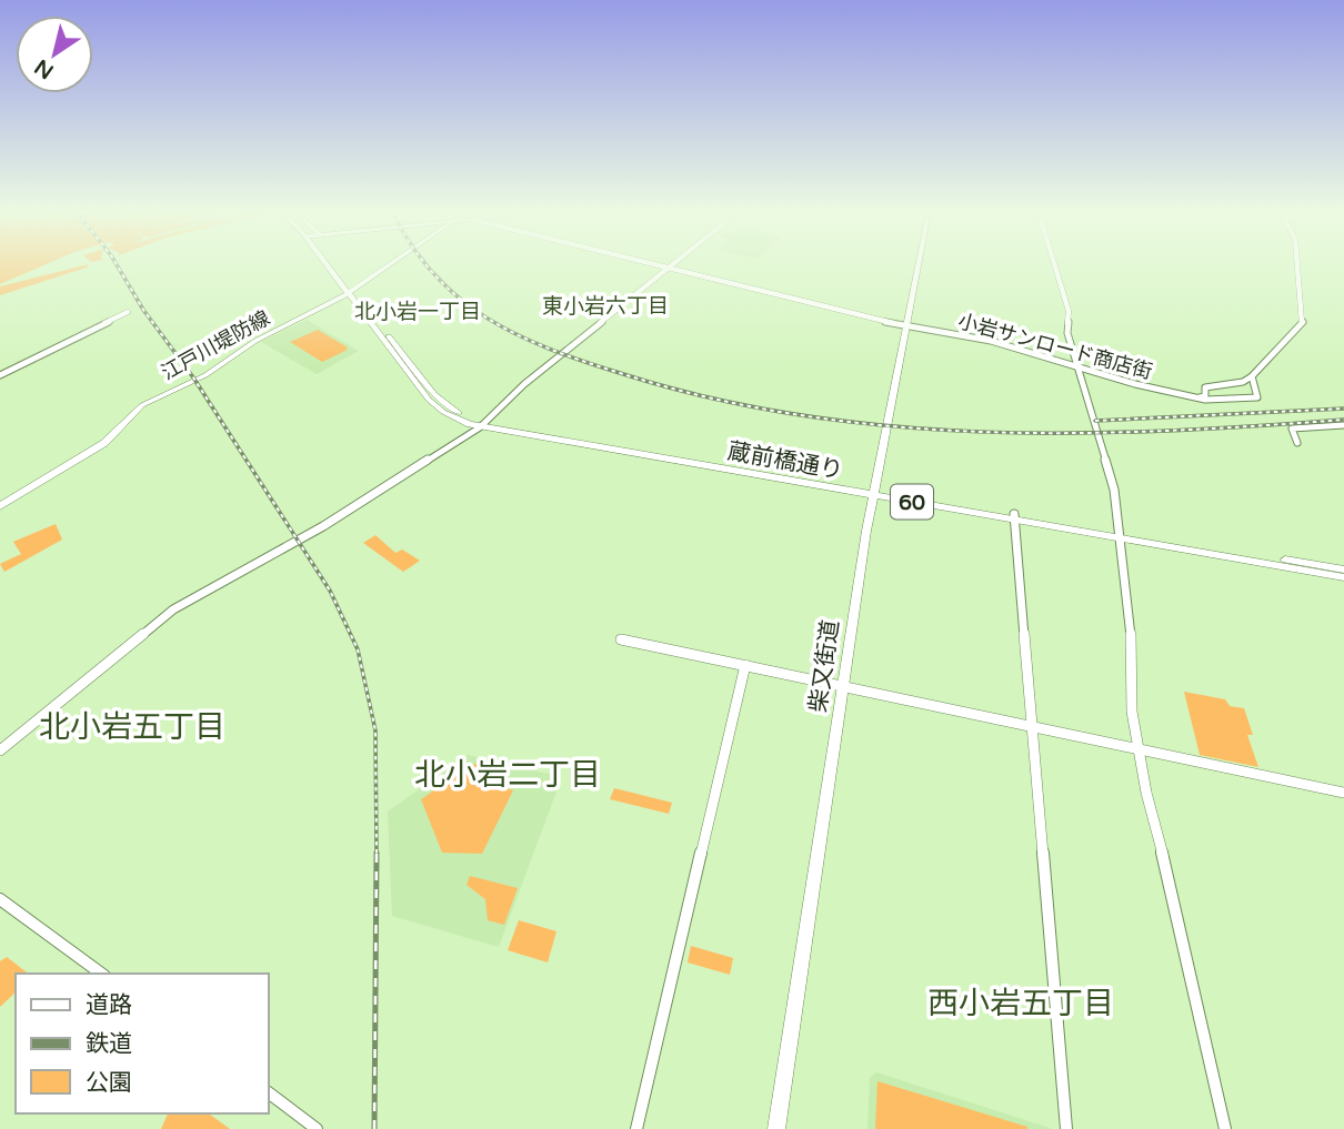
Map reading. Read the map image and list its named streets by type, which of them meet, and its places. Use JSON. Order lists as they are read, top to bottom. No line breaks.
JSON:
{"streets":{"main road":["江戸川堤防線","蔵前橋通り","60","柴又街道"],"street":["小岩サンロード商店街"]},"crossings":[["江戸川堤防線","蔵前橋通り"],["小岩サンロード商店街","柴又街道"],["蔵前橋通り","柴又街道"]],"districts":["東小岩六丁目","北小岩一丁目","北小岩五丁目","北小岩二丁目","西小岩五丁目"],"legend":["道路","鉄道","公園"],"north":"bottom left"}
